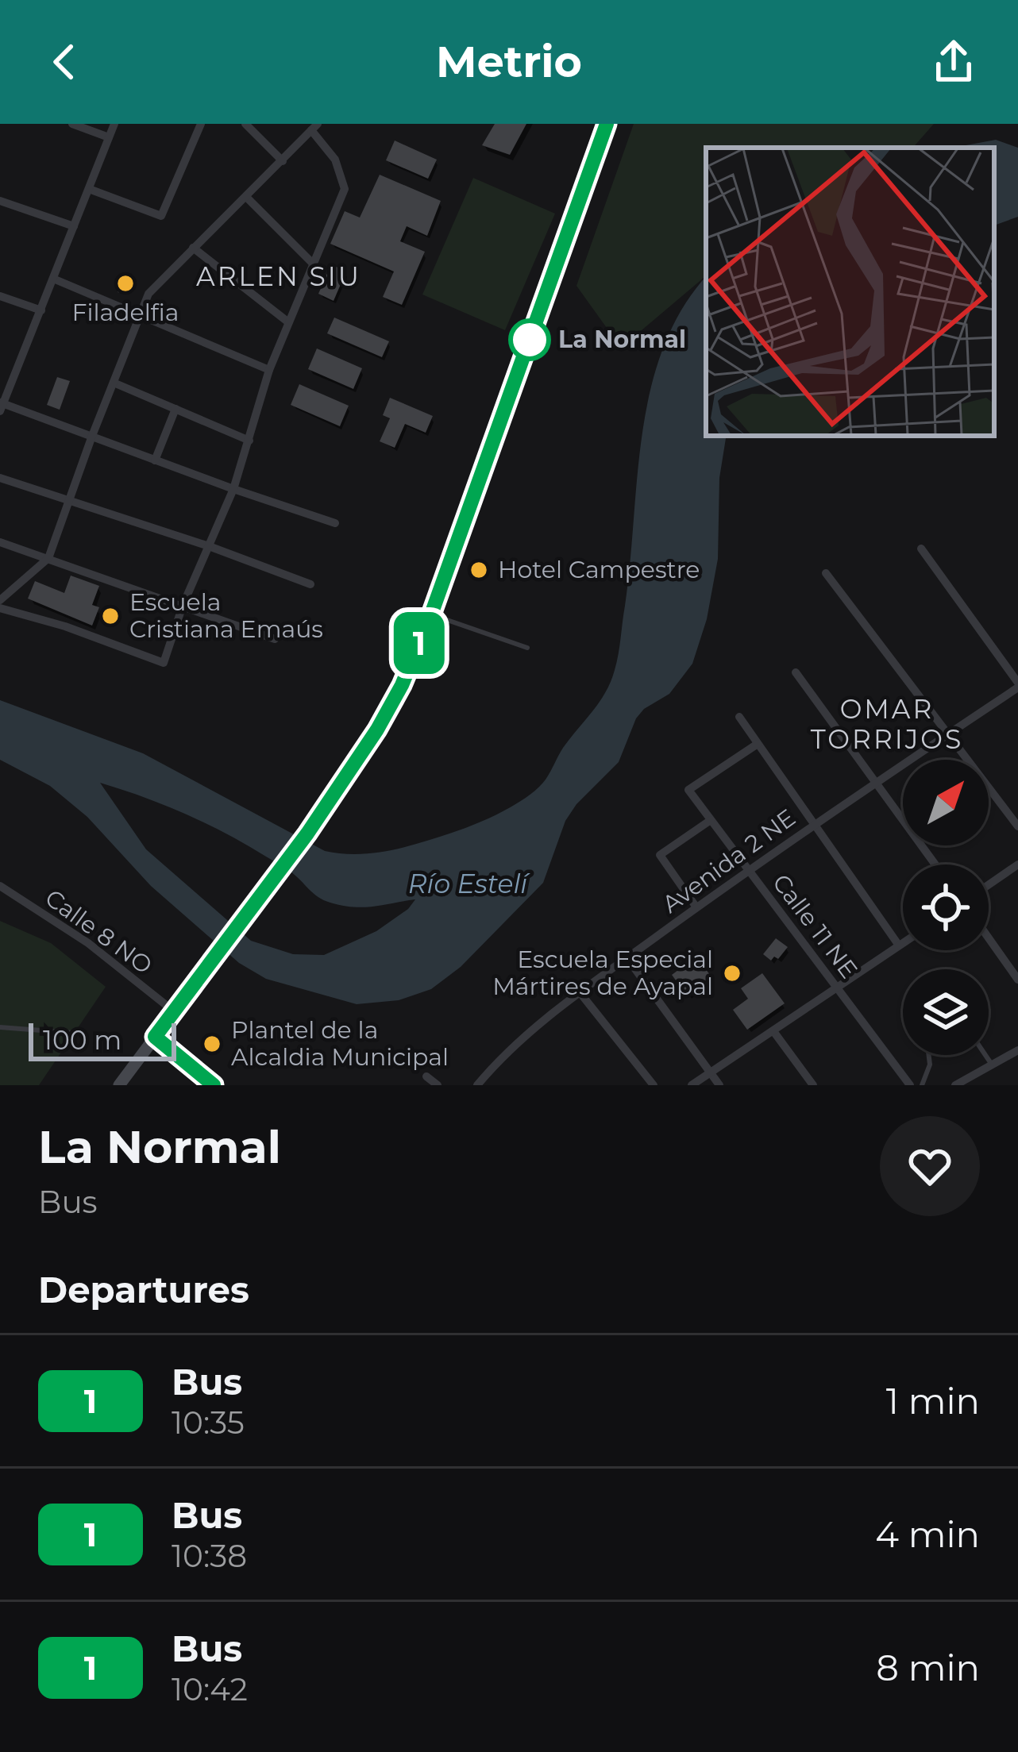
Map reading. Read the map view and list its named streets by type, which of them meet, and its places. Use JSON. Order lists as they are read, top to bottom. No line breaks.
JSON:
{"streets":{"street":["Avenida 2 NE","Calle 11 NE","Calle 8 NO"]},"crossings":[["Avenida 2 NE","Calle 11 NE"]],"districts":["ARLEN SIU","OMAR TORRIJOS"],"water":["Río Estelí"],"places":["Filadelfia","La Normal","Hotel Campestre","Escuela Cristiana Emaús","Escuela Especial Mártires de Ayapal","Plantel de la Alcaldia Municipal"],"lines":["bus line 1"],"scale_bar":"100 m","north":"top right","page":{"header":"Metrio","on_map":"1","scale":"100 m","heading":[["La Normal","Bus"],"Departures"],"list":[{"mark":"1","name":"Bus","note":"10:35","value":"1 min"},{"mark":"1","name":"Bus","note":"10:38","value":"4 min"},{"mark":"1","name":"Bus","note":"10:42","value":"8 min"}]}}
